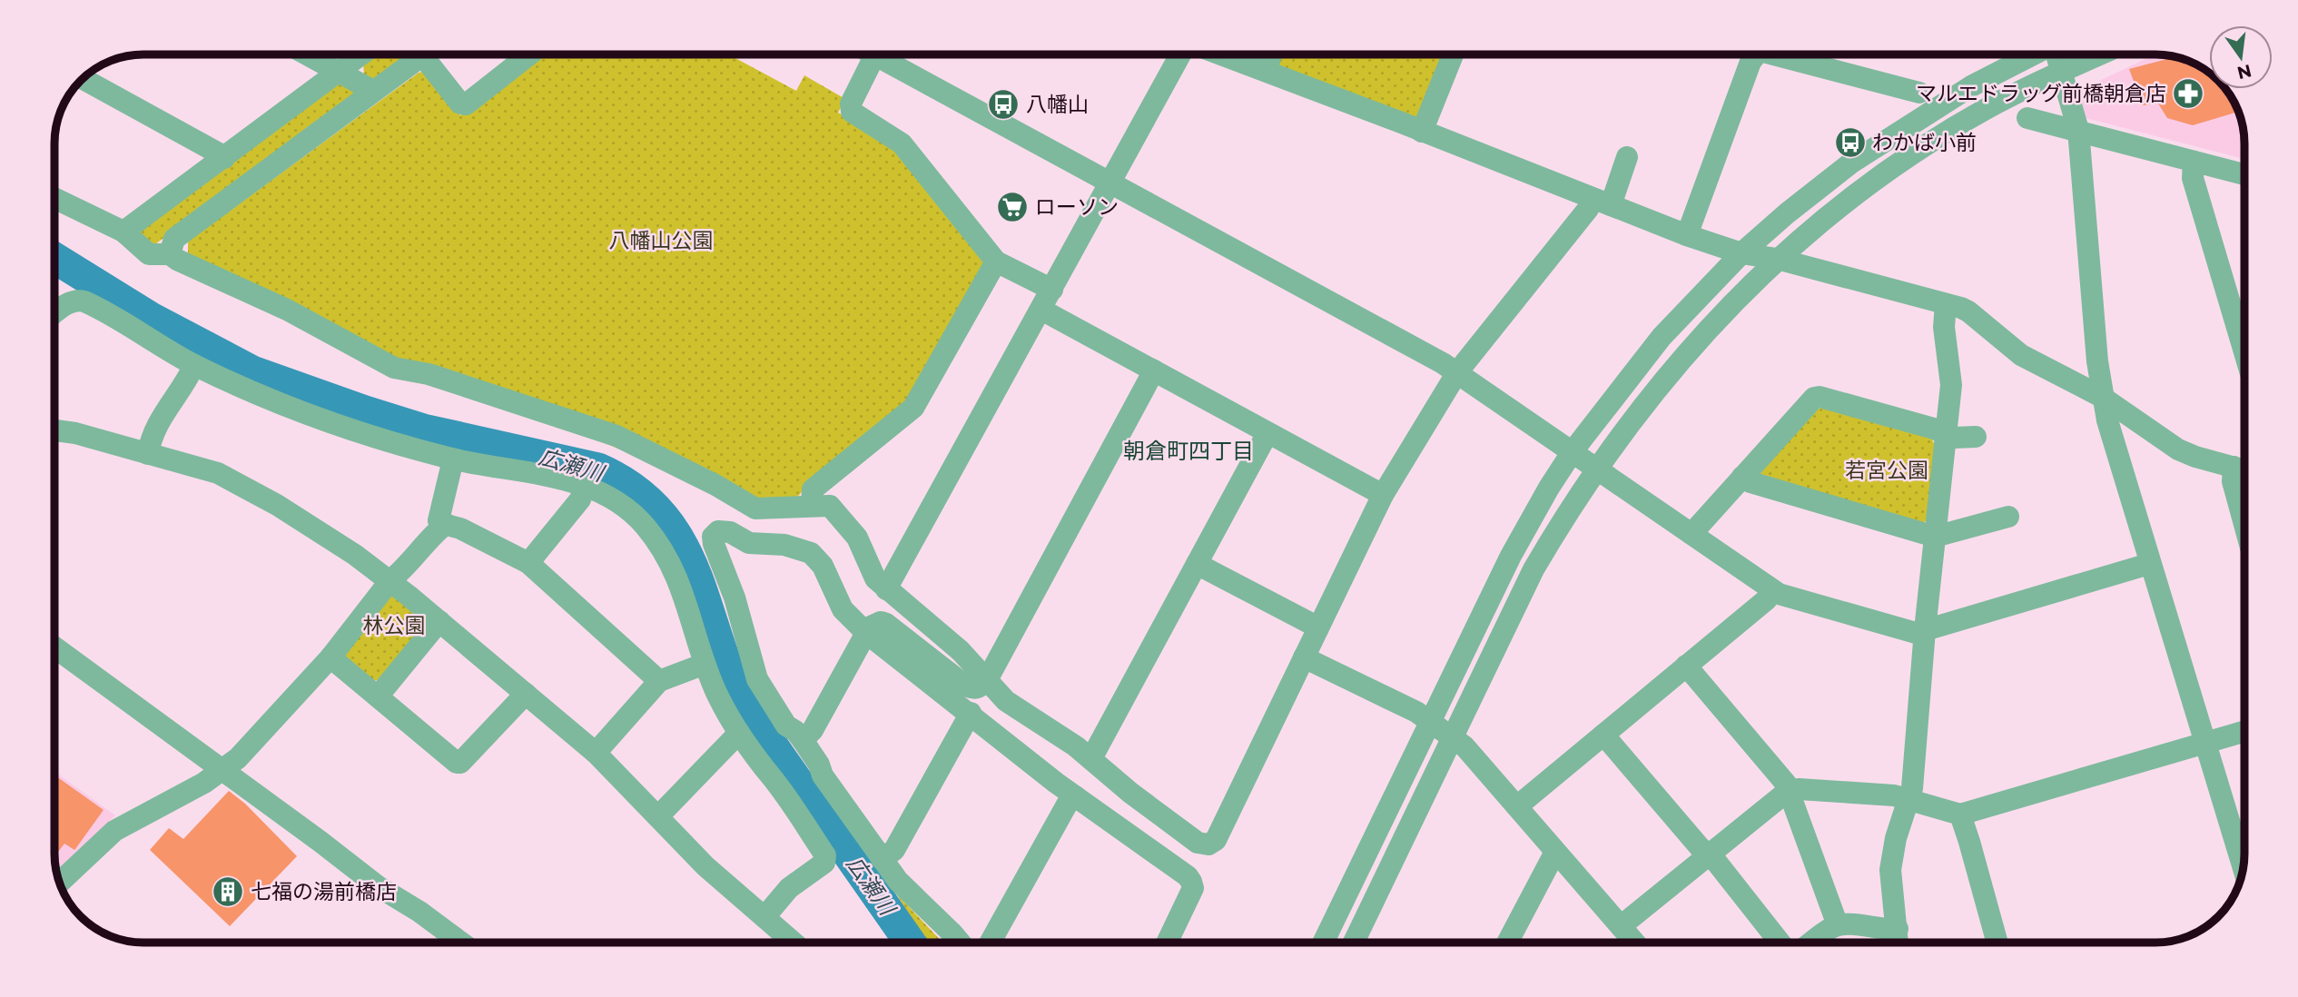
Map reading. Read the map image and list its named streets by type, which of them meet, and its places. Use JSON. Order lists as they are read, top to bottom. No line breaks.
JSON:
{"districts":["朝倉町四丁目"],"water":["広瀬川"],"parks":["八幡山公園","若宮公園","林公園"],"places":{"pharmacy":["マルエドラッグ前橋朝倉店"],"bus stop":["八幡山","わかば小前"],"supermarket":["ローソン"],"building":["七福の湯前橋店"]},"north":"bottom"}
